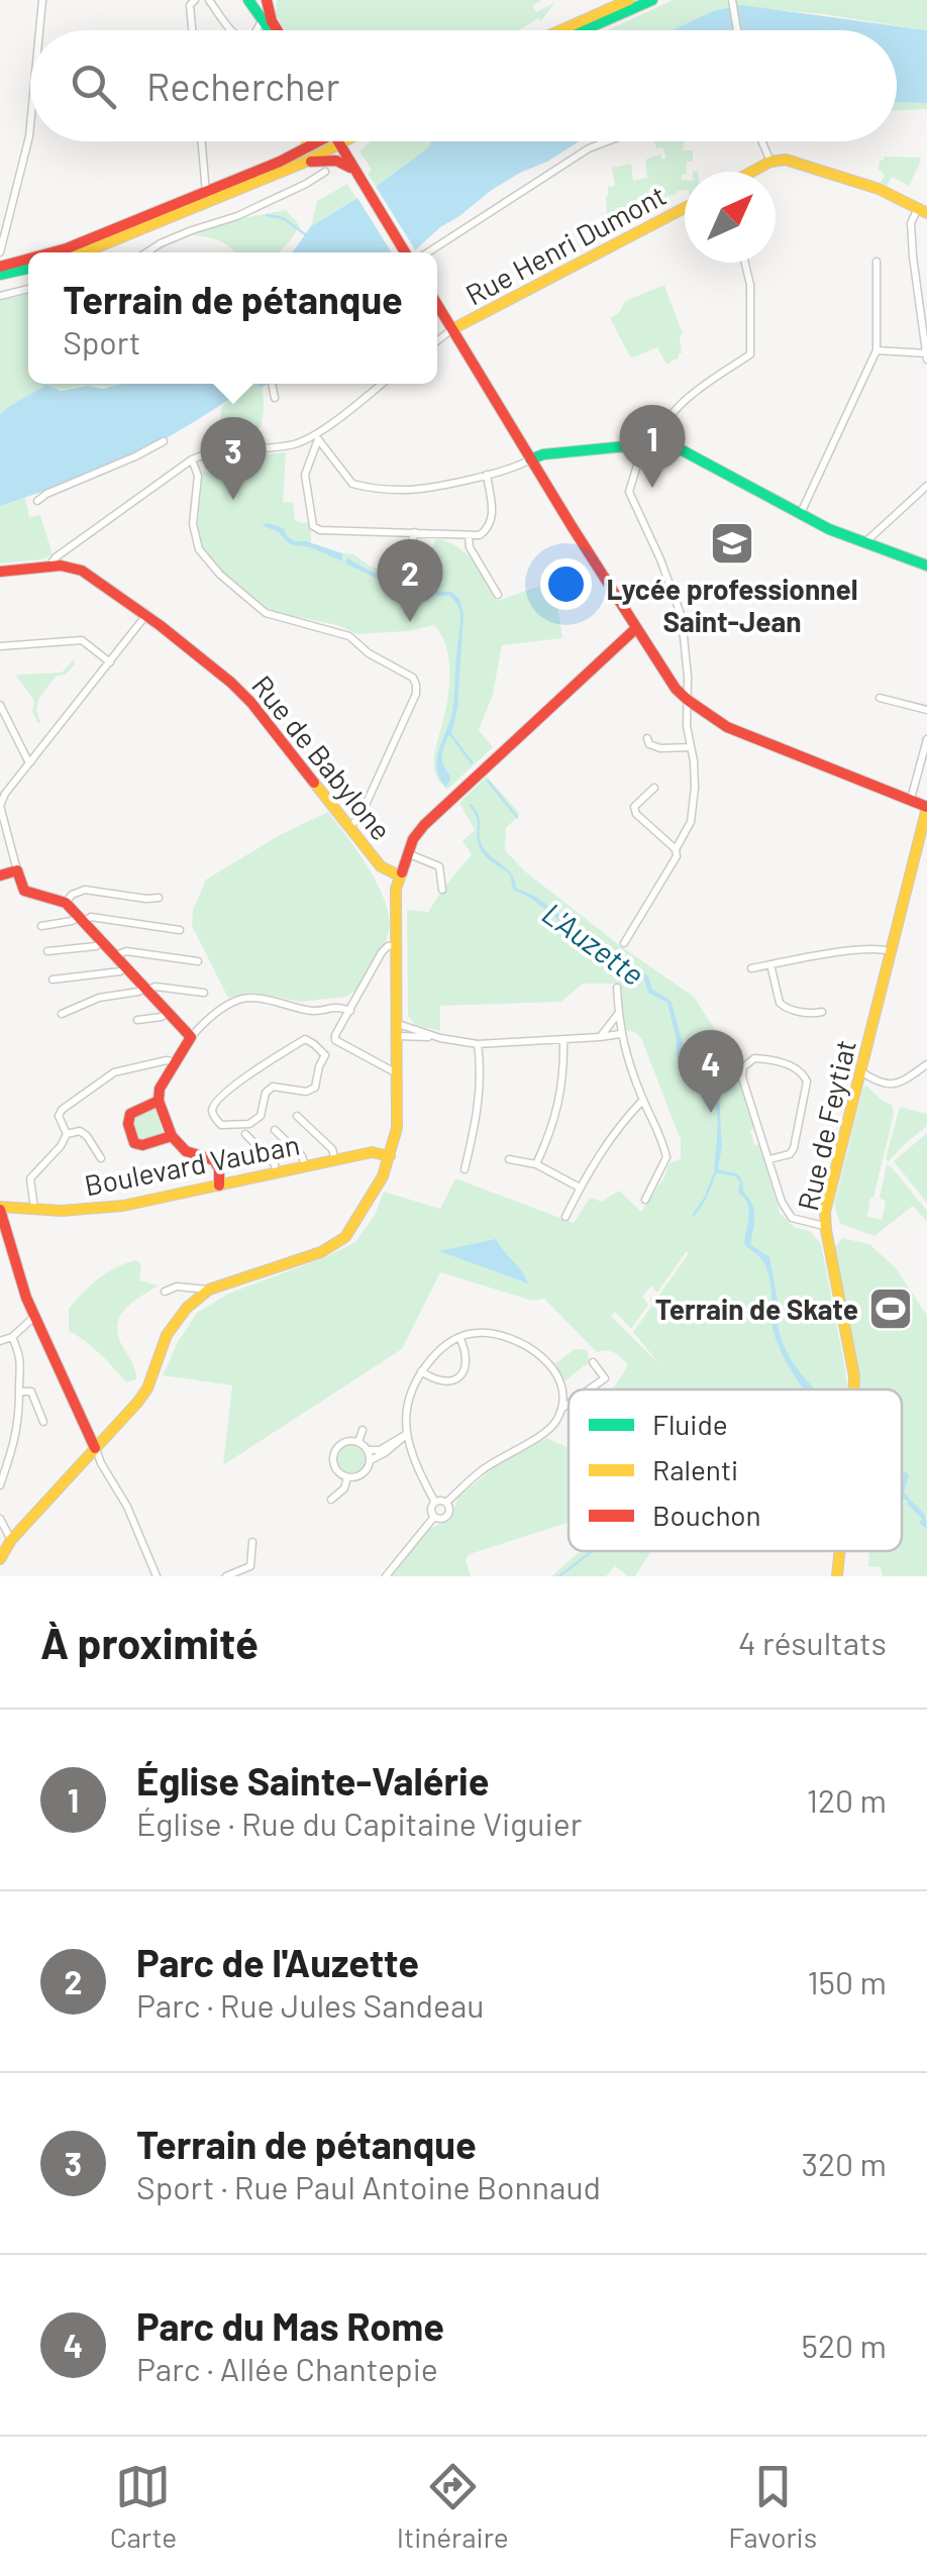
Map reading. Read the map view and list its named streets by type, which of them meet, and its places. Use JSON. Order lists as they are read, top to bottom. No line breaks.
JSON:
{"streets":{"main road":["Rue Henri Dumont","Rue de Babylone","Rue de Feytiat","Boulevard Vauban"]},"water":["L'Auzette"],"places":{"school or university":["Lycée professionnel Saint-Jean"],"sports":["Terrain de Skate"]},"legend":["Fluide","Ralenti","Bouchon"],"north":"top right","page":{"search":"Rechercher","popup":["Terrain de pétanque","Sport"],"pins":["1","3","2","4"],"heading":["À proximité","4 résultats"],"list":[{"mark":"1","name":"Église Sainte-Valérie","note":"Église · Rue du Capitaine Viguier","value":"120 m"},{"mark":"2","name":"Parc de l'Auzette","note":"Parc · Rue Jules Sandeau","value":"150 m"},{"mark":"3","name":"Terrain de pétanque","note":"Sport · Rue Paul Antoine Bonnaud","value":"320 m"},{"mark":"4","name":"Parc du Mas Rome","note":"Parc · Allée Chantepie","value":"520 m"}],"nav":["Carte","Itinéraire","Favoris"]}}
